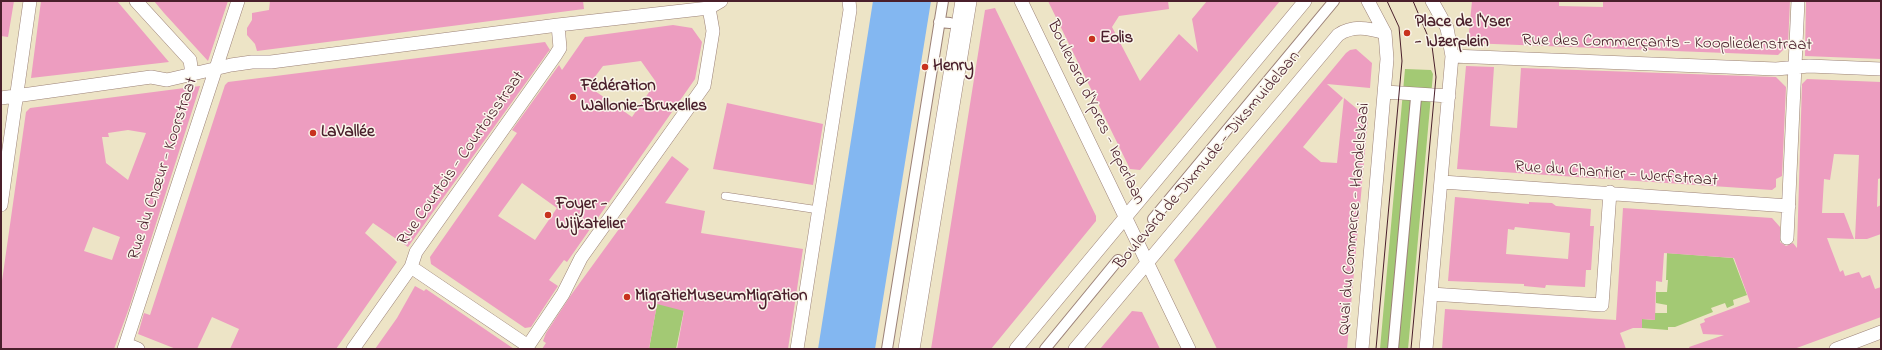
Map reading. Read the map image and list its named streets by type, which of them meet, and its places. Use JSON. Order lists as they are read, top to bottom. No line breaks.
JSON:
{"streets":{"street":["Rue des Commerçants - Koopliedenstraat","Boulevard d'Ypres - Ieperlaan","Rue Courtois - Courtoisstraat","Boulevard de Dixmude - Diksmuidelaan","Rue du Chœur - Koorstraat","Rue du Chantier - Werfstraat","Quai du Commerce - Handelskaai"]},"crossings":[["Boulevard d'Ypres - Ieperlaan","Boulevard de Dixmude - Diksmuidelaan"],["Boulevard de Dixmude - Diksmuidelaan","Quai du Commerce - Handelskaai"]],"places":["Place de l'Yser - IJzerplein","Eolis","Henry","Fédération Wallonie-Bruxelles","LaVallée","Foyer - Wijkatelier","MigratieMuseumMigration"]}
